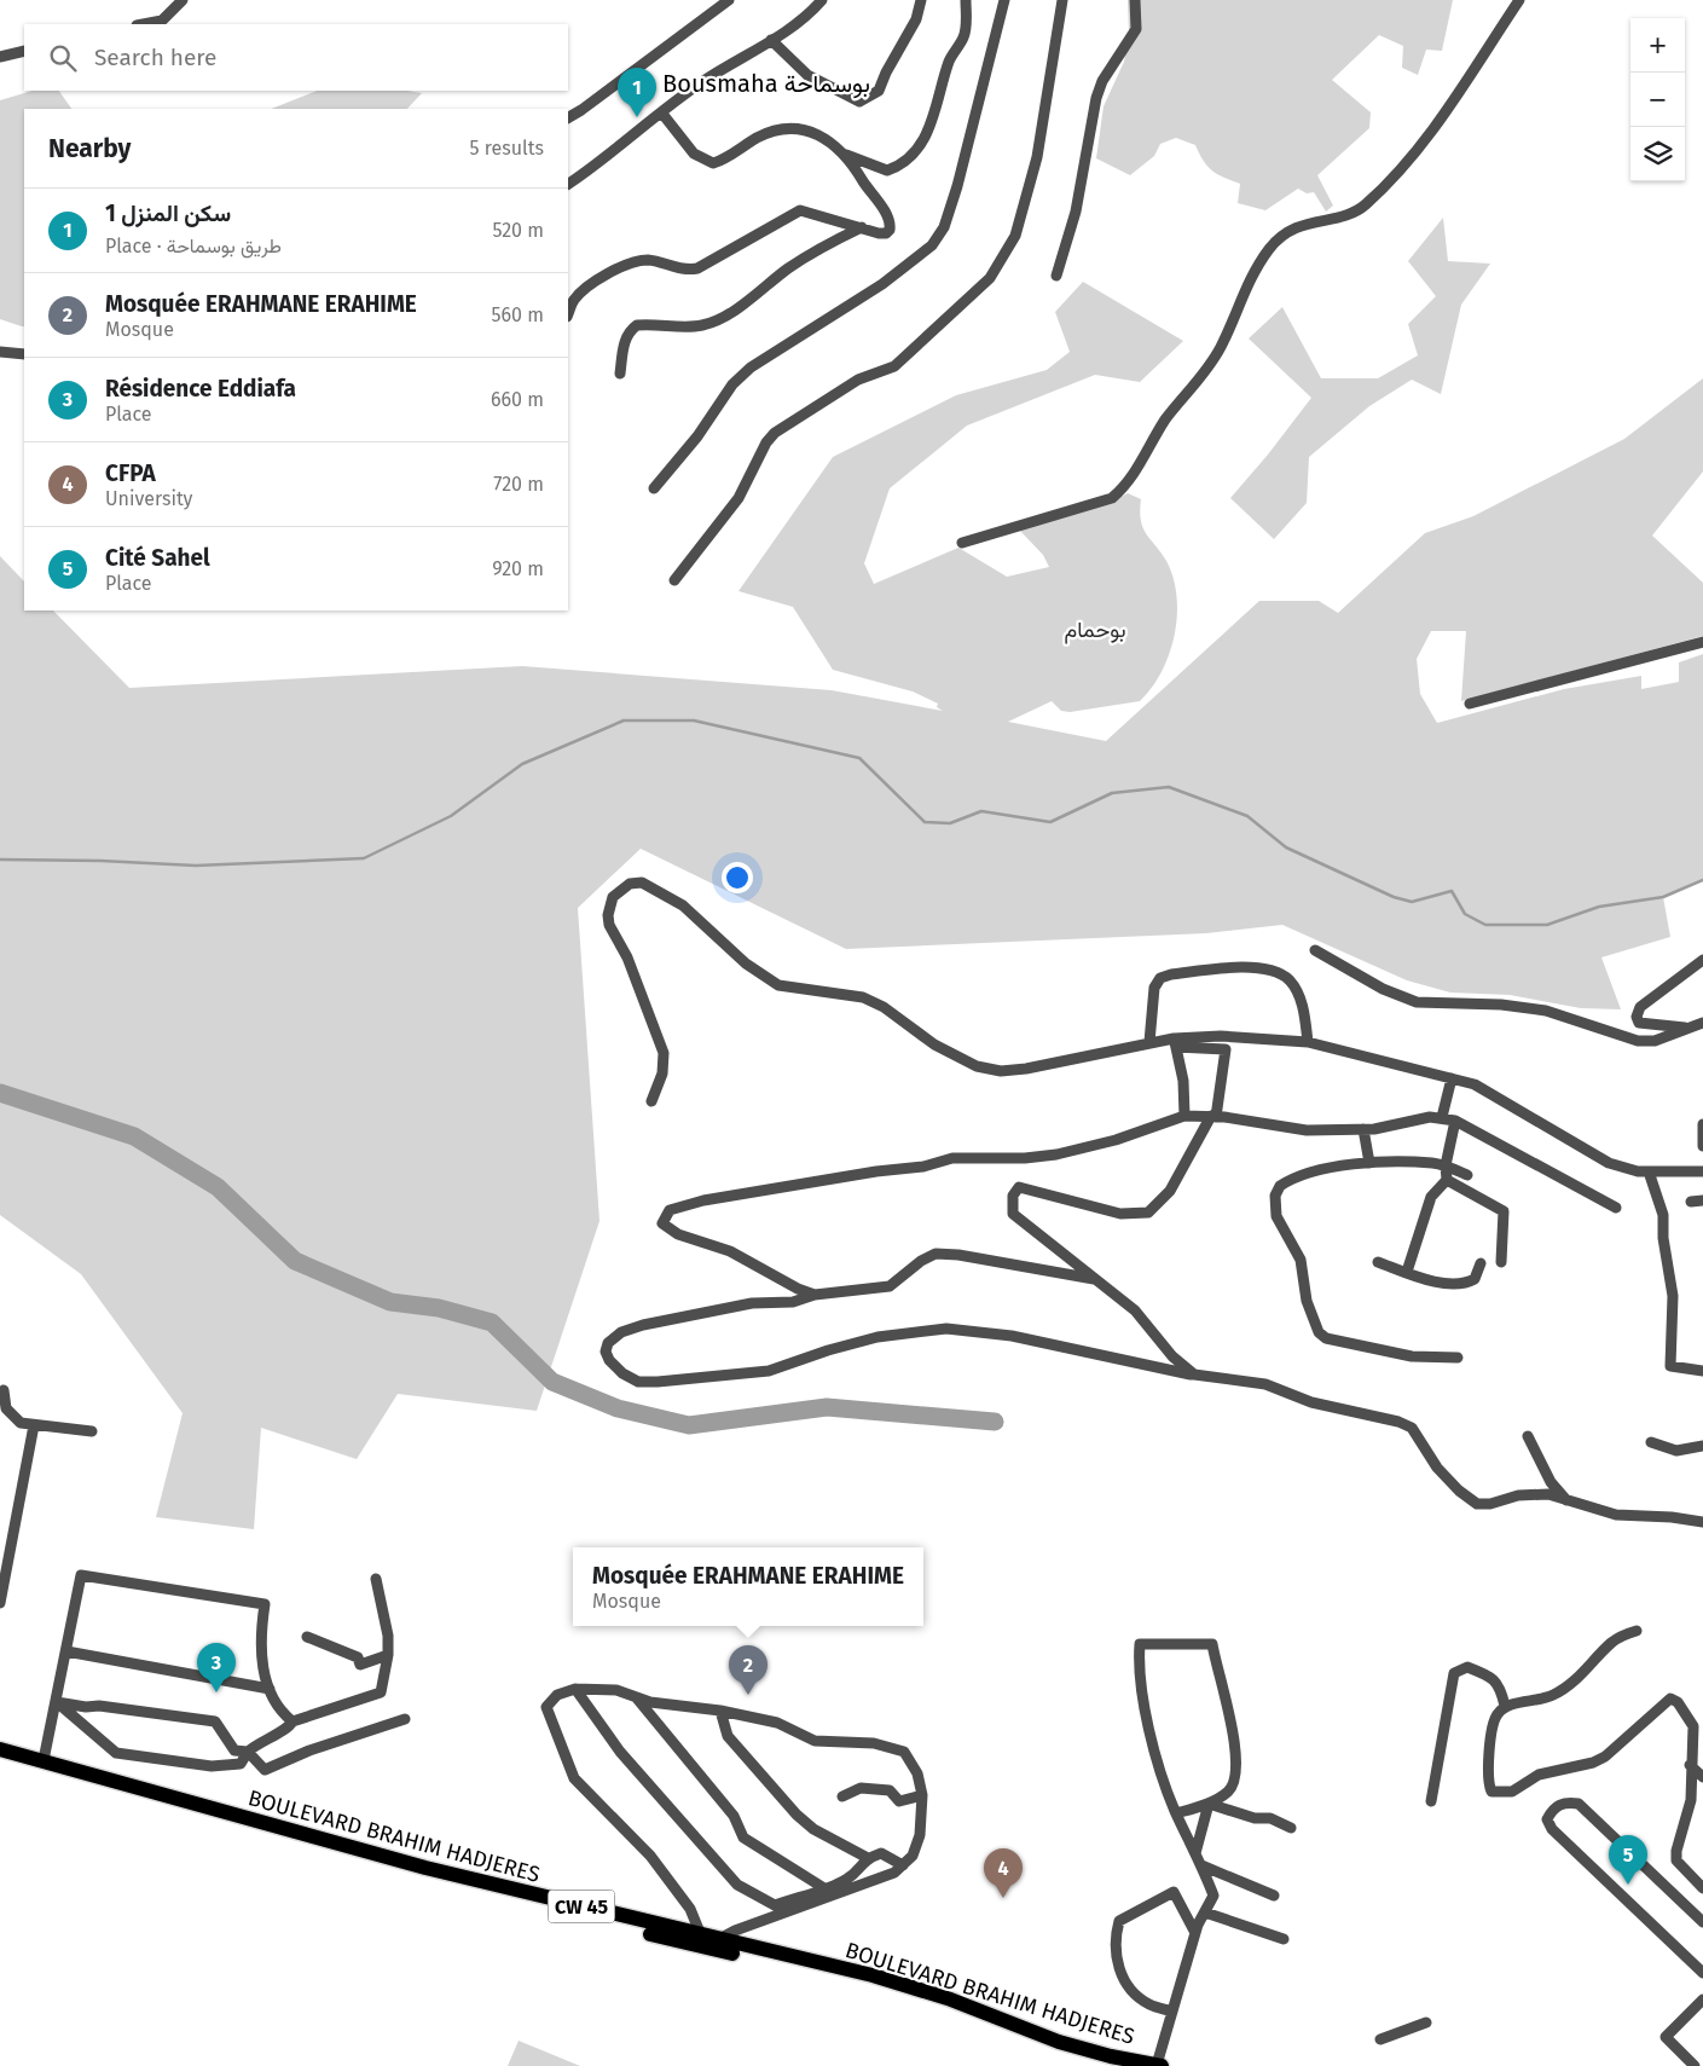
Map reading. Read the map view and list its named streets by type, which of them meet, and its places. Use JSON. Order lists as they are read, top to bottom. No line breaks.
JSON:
{"streets":{"main road":["BOULEVARD BRAHIM HADJERES","CW 45"]},"districts":["Bousmaha بوسماحة"],"parks":["بوحمام"],"page":{"map_buttons":["+","−"],"search":"Search here","pins":["1","3","2","5","4"],"heading":["Nearby","5 results"],"list":[{"mark":"1","name":"سكن المنزل 1","note":"Place · طريق بوسماحة","value":"520 m"},{"mark":"2","name":"Mosquée ERAHMANE ERAHIME","note":"Mosque","value":"560 m"},{"mark":"3","name":"Résidence Eddiafa","note":"Place","value":"660 m"},{"mark":"4","name":"CFPA","note":"University","value":"720 m"},{"mark":"5","name":"Cité Sahel","note":"Place","value":"920 m"}],"popup":["Mosquée ERAHMANE ERAHIME","Mosque"]}}
